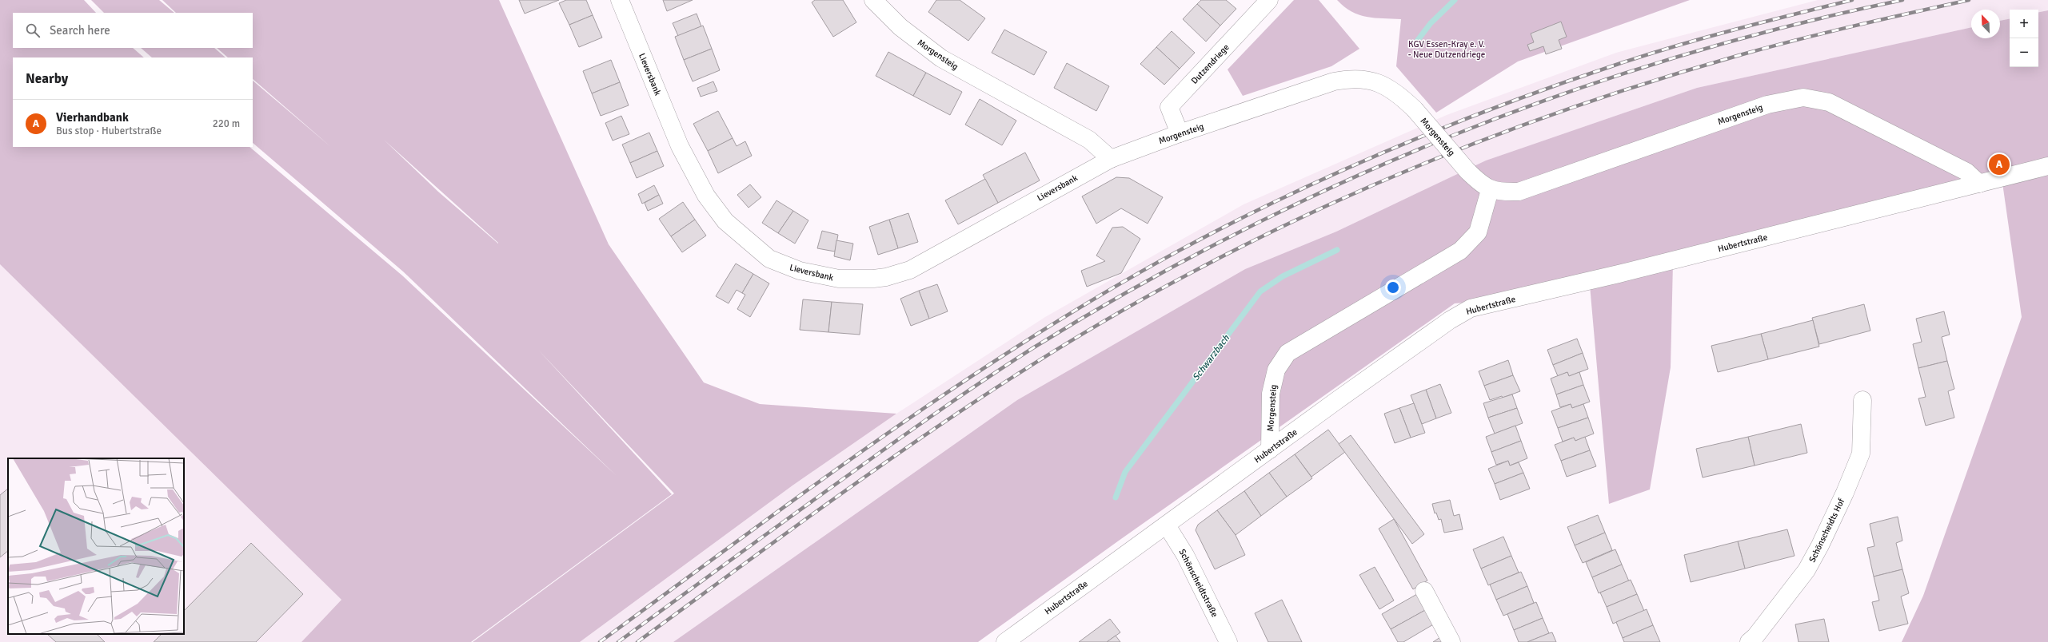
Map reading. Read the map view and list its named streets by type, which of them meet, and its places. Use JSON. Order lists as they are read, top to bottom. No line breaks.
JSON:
{"streets":{"street":["Morgensteig","Dutzendriege","Lieversbank","Hubertstraße","Schönscheidts Hof","Schönscheidtstraße"]},"crossings":[["Morgensteig","Dutzendriege"],["Morgensteig","Lieversbank"],["Morgensteig","Hubertstraße"],["Hubertstraße","Schönscheidtstraße"]],"water":["Schwarzbach"],"parks":["KGV Essen-Kray e. V. - Neue Dutzendriege"],"north":"top left","page":{"map_buttons":["+","−"],"search":"Search here","heading":"Nearby","list":[{"mark":"A","name":"Vierhandbank","note":"Bus stop · Hubertstraße","value":"220 m"}],"pins":"A"}}
